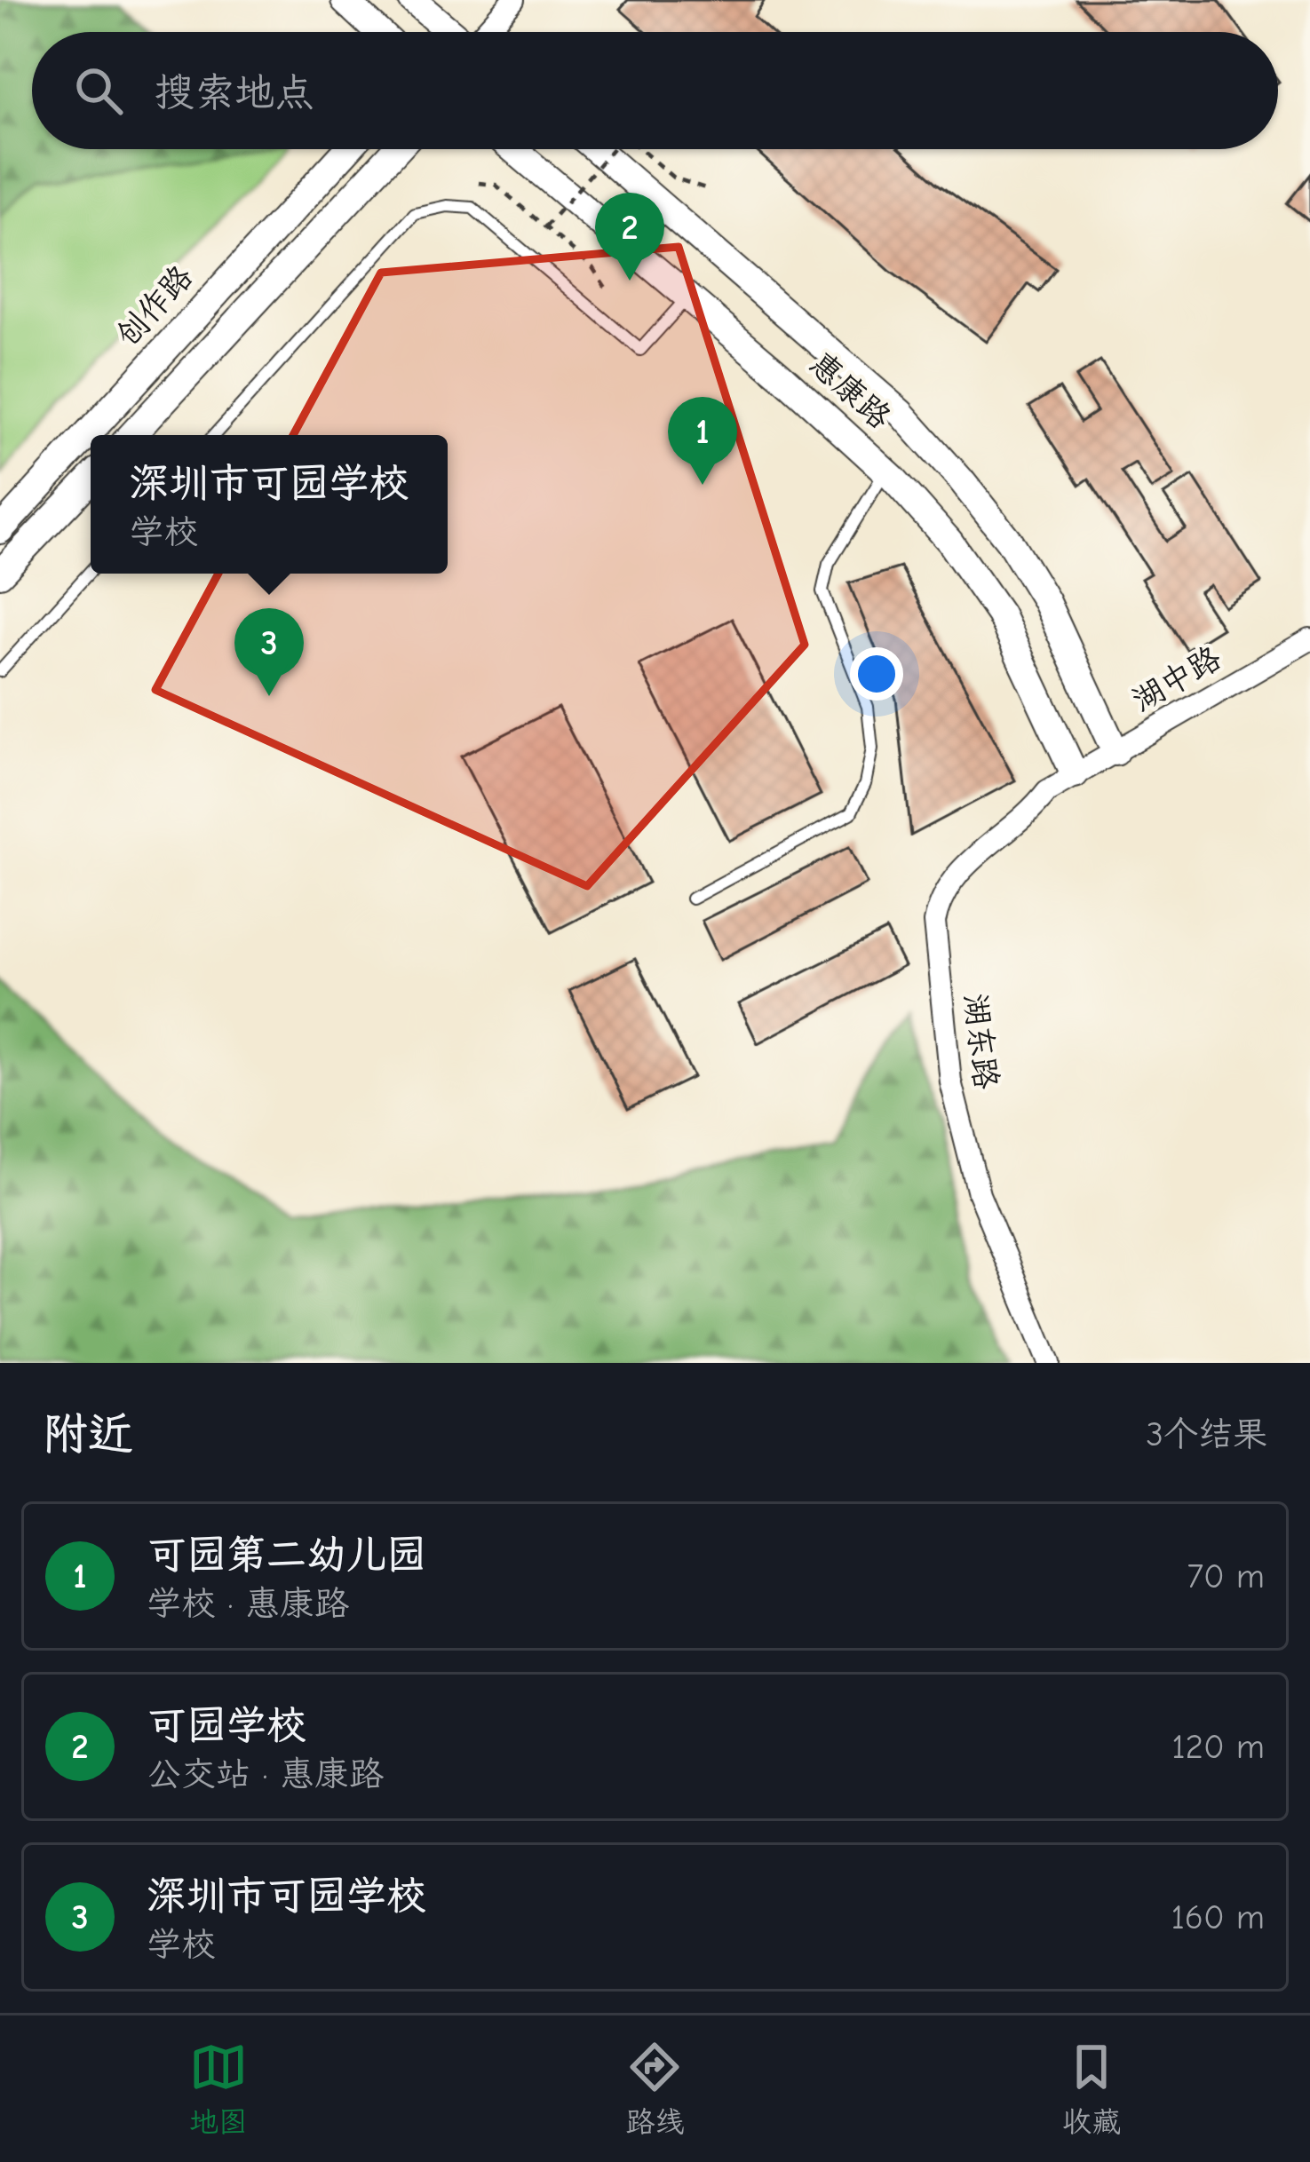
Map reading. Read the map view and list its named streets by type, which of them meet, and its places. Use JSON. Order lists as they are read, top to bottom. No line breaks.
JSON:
{"streets":{"street":["创作路","惠康路","湖中路","湖东路"]},"crossings":[["惠康路","湖中路"],["惠康路","湖东路"],["湖中路","湖东路"]],"page":{"search":"搜索地点","pins":["2","1","3"],"popup":["深圳市可园学校","学校"],"heading":["附近","3个结果"],"list":[{"mark":"1","name":"可园第二幼儿园","note":"学校 · 惠康路","value":"70 m"},{"mark":"2","name":"可园学校","note":"公交站 · 惠康路","value":"120 m"},{"mark":"3","name":"深圳市可园学校","note":"学校","value":"160 m"}],"nav":["地图","路线","收藏"]}}
